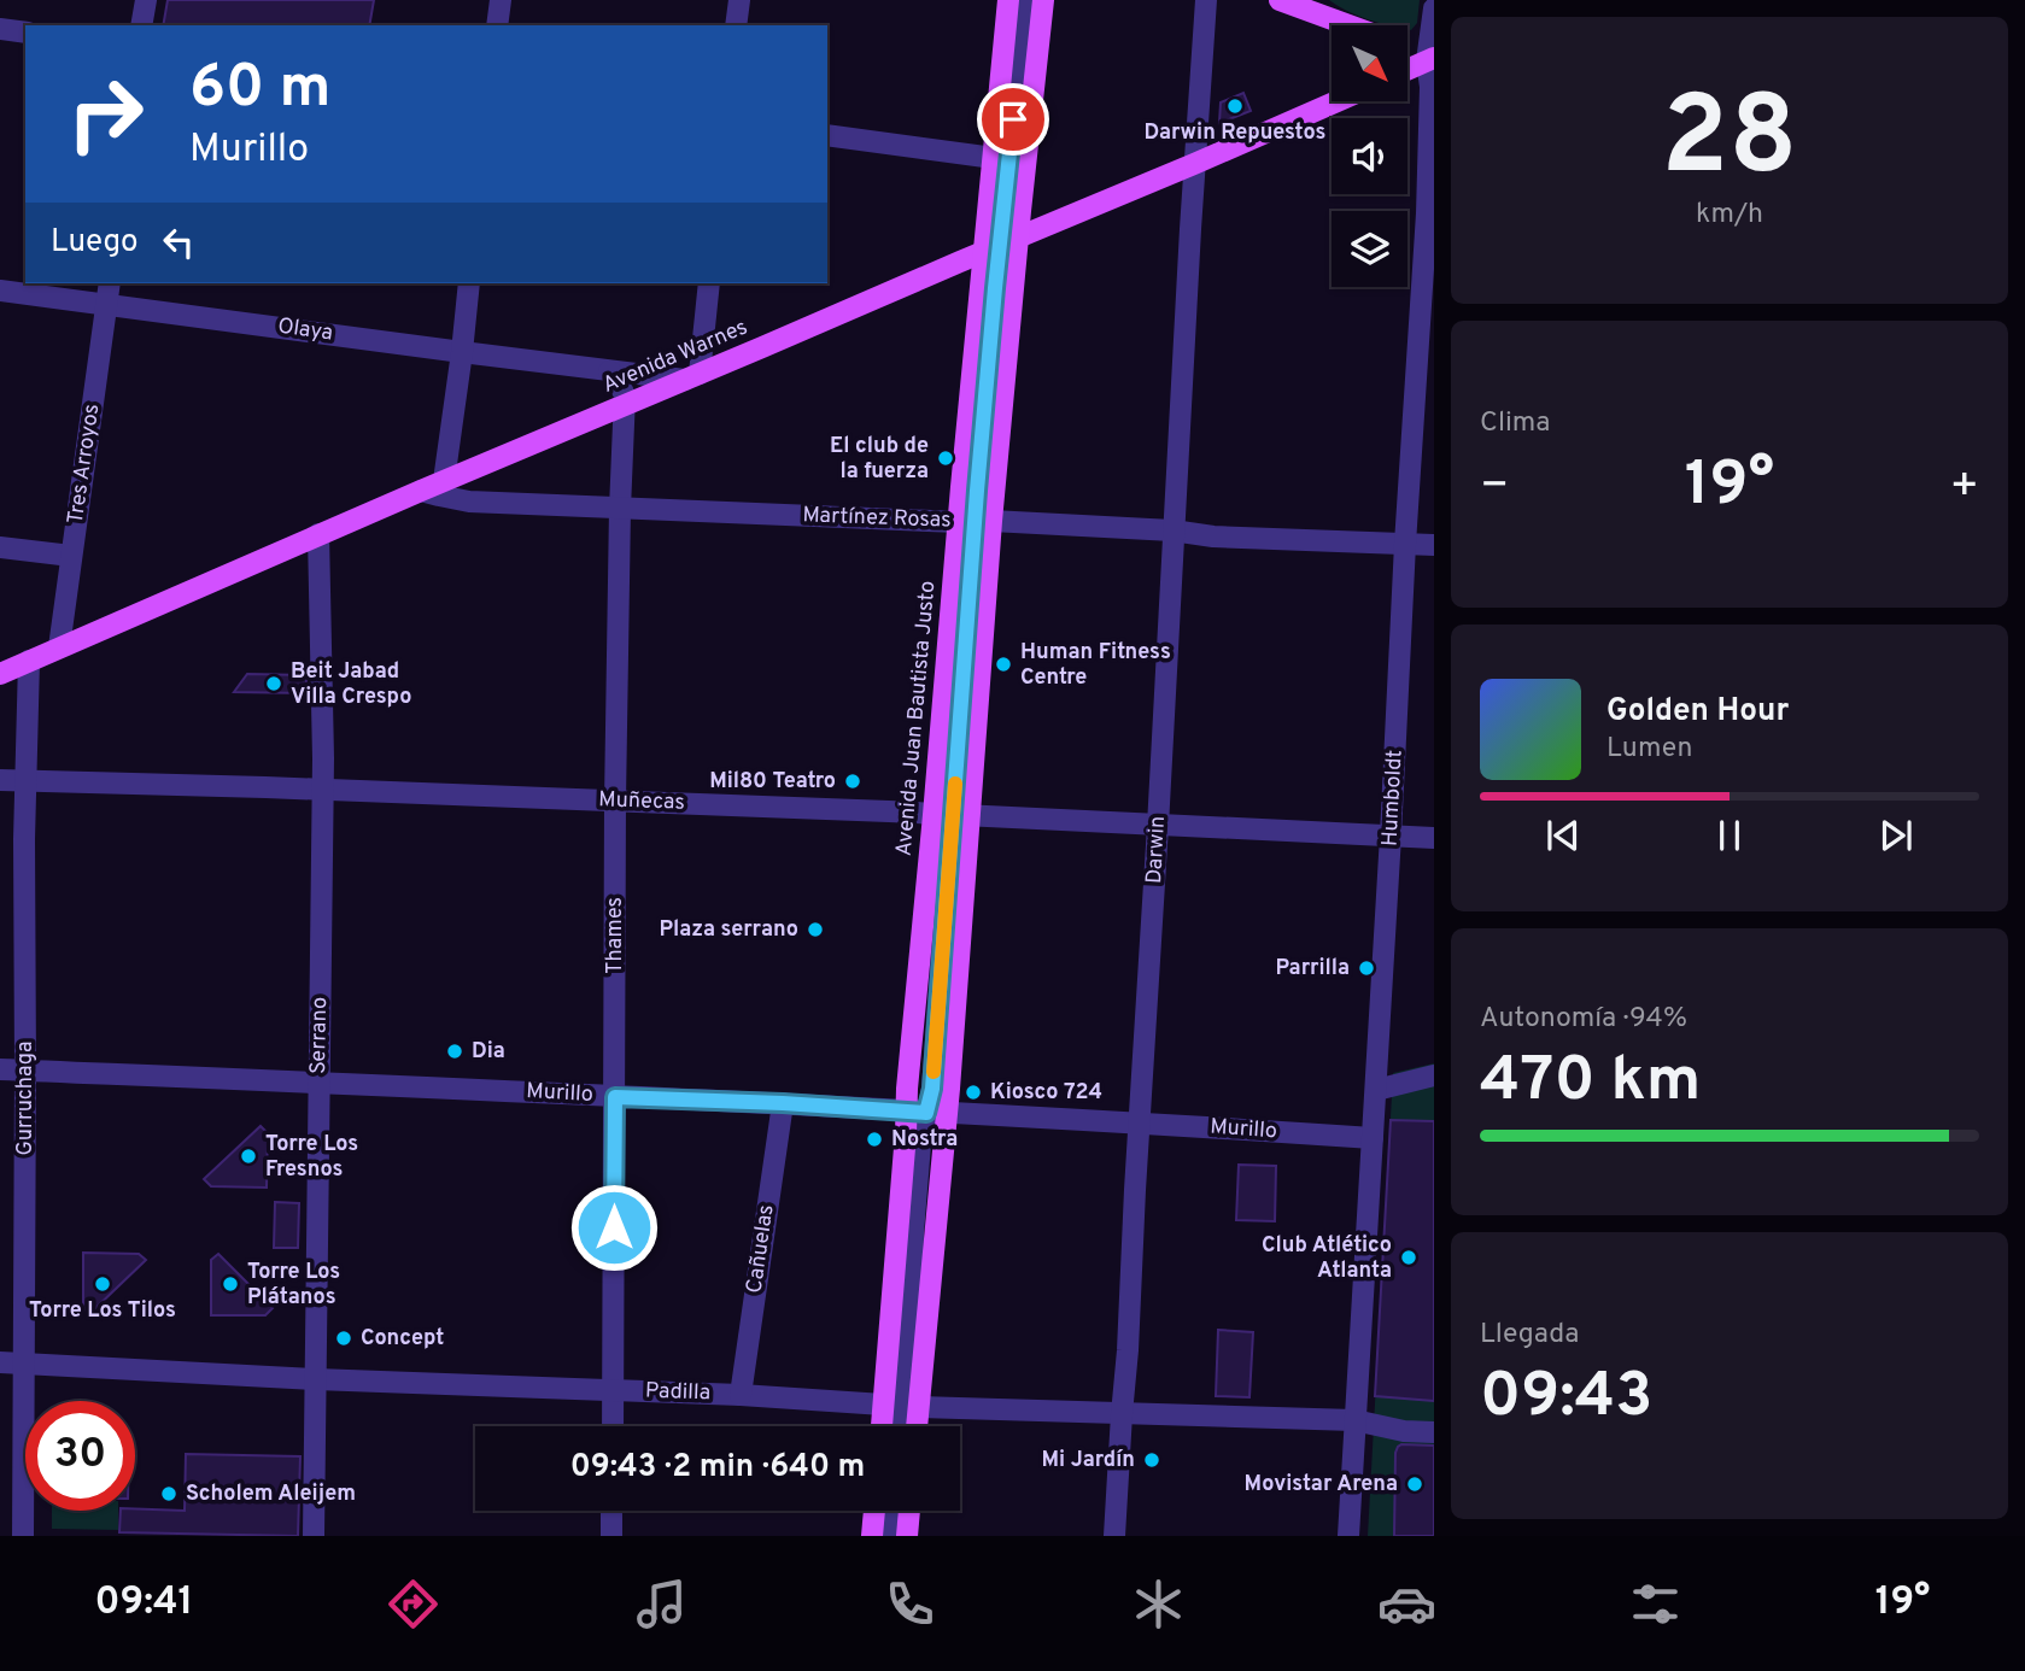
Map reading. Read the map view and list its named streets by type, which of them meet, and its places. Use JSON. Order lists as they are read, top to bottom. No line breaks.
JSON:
{"streets":{"main road":["Avenida Warnes","Avenida Juan Bautista Justo"],"street":["Olaya","Tres Arroyos","Martínez Rosas","Humboldt","Muñecas","Darwin","Thames","Serrano","Murillo","Gurruchaga","Cañuelas","Padilla"]},"crossings":[["Olaya","Avenida Warnes"],["Olaya","Tres Arroyos"],["Avenida Warnes","Tres Arroyos"],["Avenida Warnes","Martínez Rosas"],["Avenida Warnes","Avenida Juan Bautista Justo"],["Avenida Warnes","Darwin"],["Avenida Warnes","Thames"],["Avenida Warnes","Serrano"],["Avenida Warnes","Gurruchaga"],["Martínez Rosas","Avenida Juan Bautista Justo"],["Martínez Rosas","Humboldt"],["Martínez Rosas","Darwin"],["Martínez Rosas","Thames"],["Avenida Juan Bautista Justo","Muñecas"],["Avenida Juan Bautista Justo","Murillo"],["Avenida Juan Bautista Justo","Padilla"],["Humboldt","Muñecas"],["Humboldt","Murillo"],["Humboldt","Padilla"],["Muñecas","Darwin"],["Muñecas","Thames"],["Muñecas","Serrano"],["Muñecas","Gurruchaga"],["Darwin","Murillo"],["Darwin","Padilla"],["Thames","Murillo"],["Thames","Padilla"],["Serrano","Murillo"],["Serrano","Padilla"],["Murillo","Gurruchaga"],["Murillo","Cañuelas"],["Gurruchaga","Padilla"],["Cañuelas","Padilla"]],"places":["Darwin Repuestos","El club de la fuerza","Human Fitness Centre","Beit Jabad Villa Crespo","Mil80 Teatro","Plaza serrano","Parrilla","Dia","Kiosco 724","Nostra","Torre Los Fresnos","Club Atlético Atlanta","Torre Los Tilos","Torre Los Plátanos","Concept","Mi Jardín","Movistar Arena","Scholem Aleijem"],"north":"bottom right","page":{"tile":[["28","km/h"],"Clima",["Autonomía · 94%","470 km"],["Llegada","09:43"]],"turn":["60 m","Murillo"],"then":"Luego","heat":["−","19°","+"],"song":["Golden Hour","Lumen"],"limit":"30","trip":"09:43 · 2 min · 640 m","tabs":["09:41","19°"]}}
